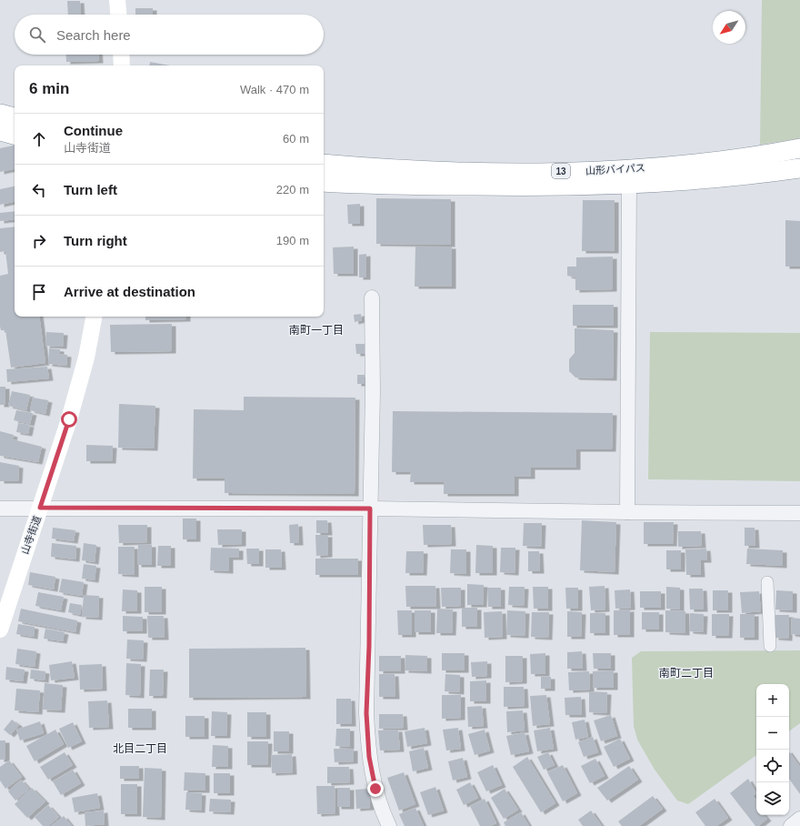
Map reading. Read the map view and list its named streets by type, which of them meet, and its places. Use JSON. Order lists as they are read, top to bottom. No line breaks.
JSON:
{"streets":{"highway":["山形バイパス","13"],"main road":["山寺街道"]},"districts":["南町一丁目","南町二丁目","北目二丁目"],"north":"bottom left","page":{"search":"Search here","heading":["6 min","Walk · 470 m"],"list":[["Continue","山寺街道","60 m"],["Turn left","220 m"],["Turn right","190 m"],"Arrive at destination"],"map_buttons":["+","−"]}}
